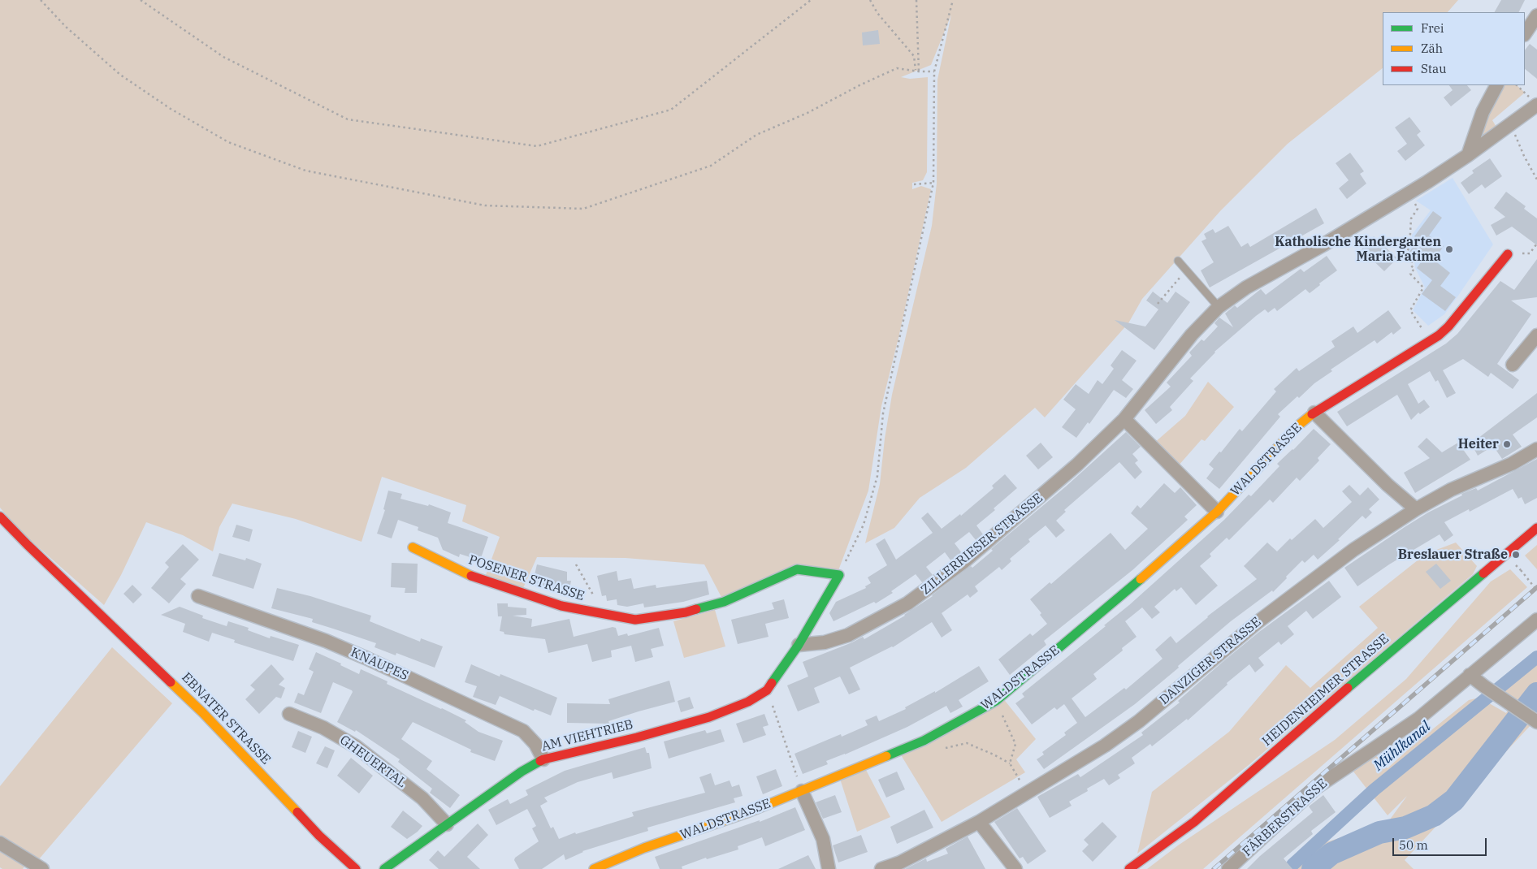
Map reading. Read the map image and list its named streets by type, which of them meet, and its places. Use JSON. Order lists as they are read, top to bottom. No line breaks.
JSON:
{"streets":{"street":["WALDSTRASSE","ZILLERRIESER STRASSE","POSENER STRASSE","DANZIGER STRASSE","KNAUPES","HEIDENHEIMER STRASSE","EBNATER STRASSE","AM VIEHTRIEB","GHEUERTAL","FÄRBERSTRASSE"]},"crossings":[["WALDSTRASSE","DANZIGER STRASSE"],["ZILLERRIESER STRASSE","AM VIEHTRIEB"],["KNAUPES","AM VIEHTRIEB"],["AM VIEHTRIEB","GHEUERTAL"]],"water":["Mühlkanal"],"places":["Katholische Kindergarten Maria Fatima","Heiter","Breslauer Straße"],"legend":["Frei","Zäh","Stau"],"scale_bar":"50 m"}
